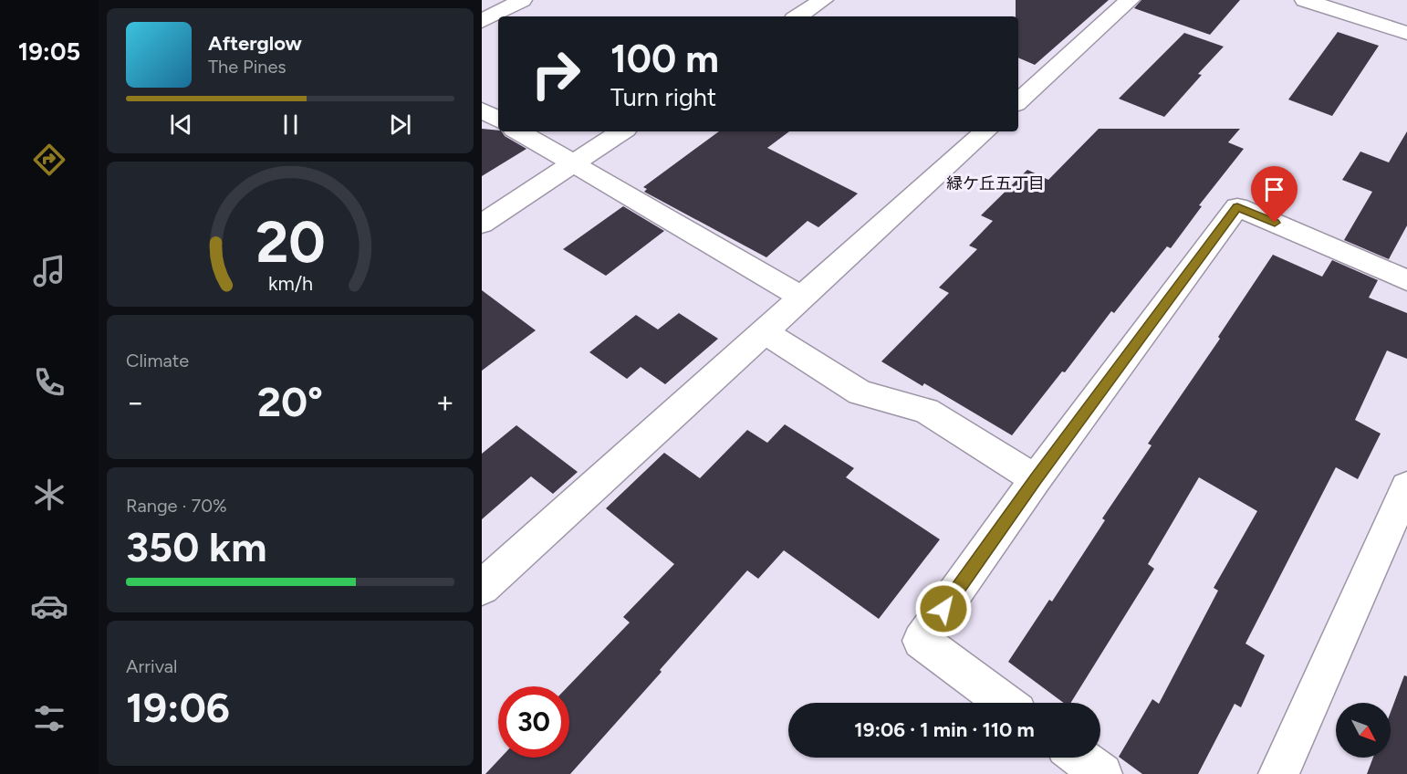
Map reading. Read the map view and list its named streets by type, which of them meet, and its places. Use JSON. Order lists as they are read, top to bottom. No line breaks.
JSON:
{"districts":["緑ケ丘五丁目"],"north":"bottom right","page":{"tabs":"19:05","turn":["100 m","Turn right"],"song":["Afterglow","The Pines"],"tile":["Climate",["Range · 70%","350 km"],["Arrival","19:06"]],"heat":["−","20°","+"],"limit":"30","trip":"19:06 · 1 min · 110 m","gauge":["20","km/h"]}}
